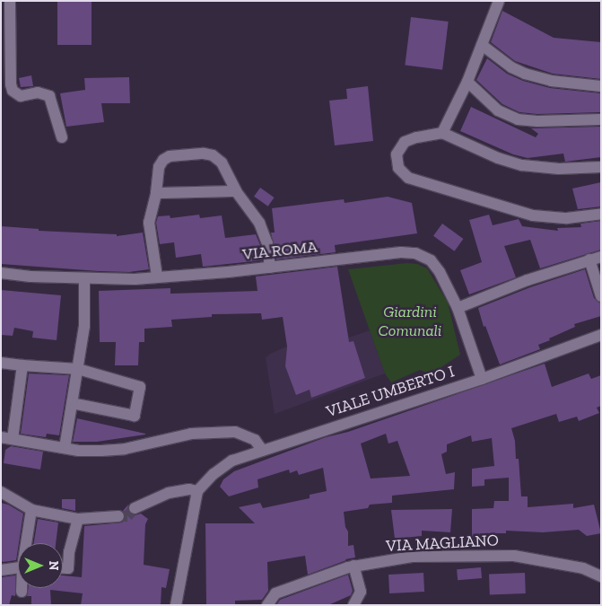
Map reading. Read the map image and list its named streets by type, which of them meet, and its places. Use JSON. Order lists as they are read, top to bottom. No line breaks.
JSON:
{"streets":{"street":["VIA ROMA","VIALE UMBERTO I","VIA MAGLIANO"]},"crossings":[["VIA ROMA","VIALE UMBERTO I"]],"parks":["Giardini Comunali"],"north":"right"}
